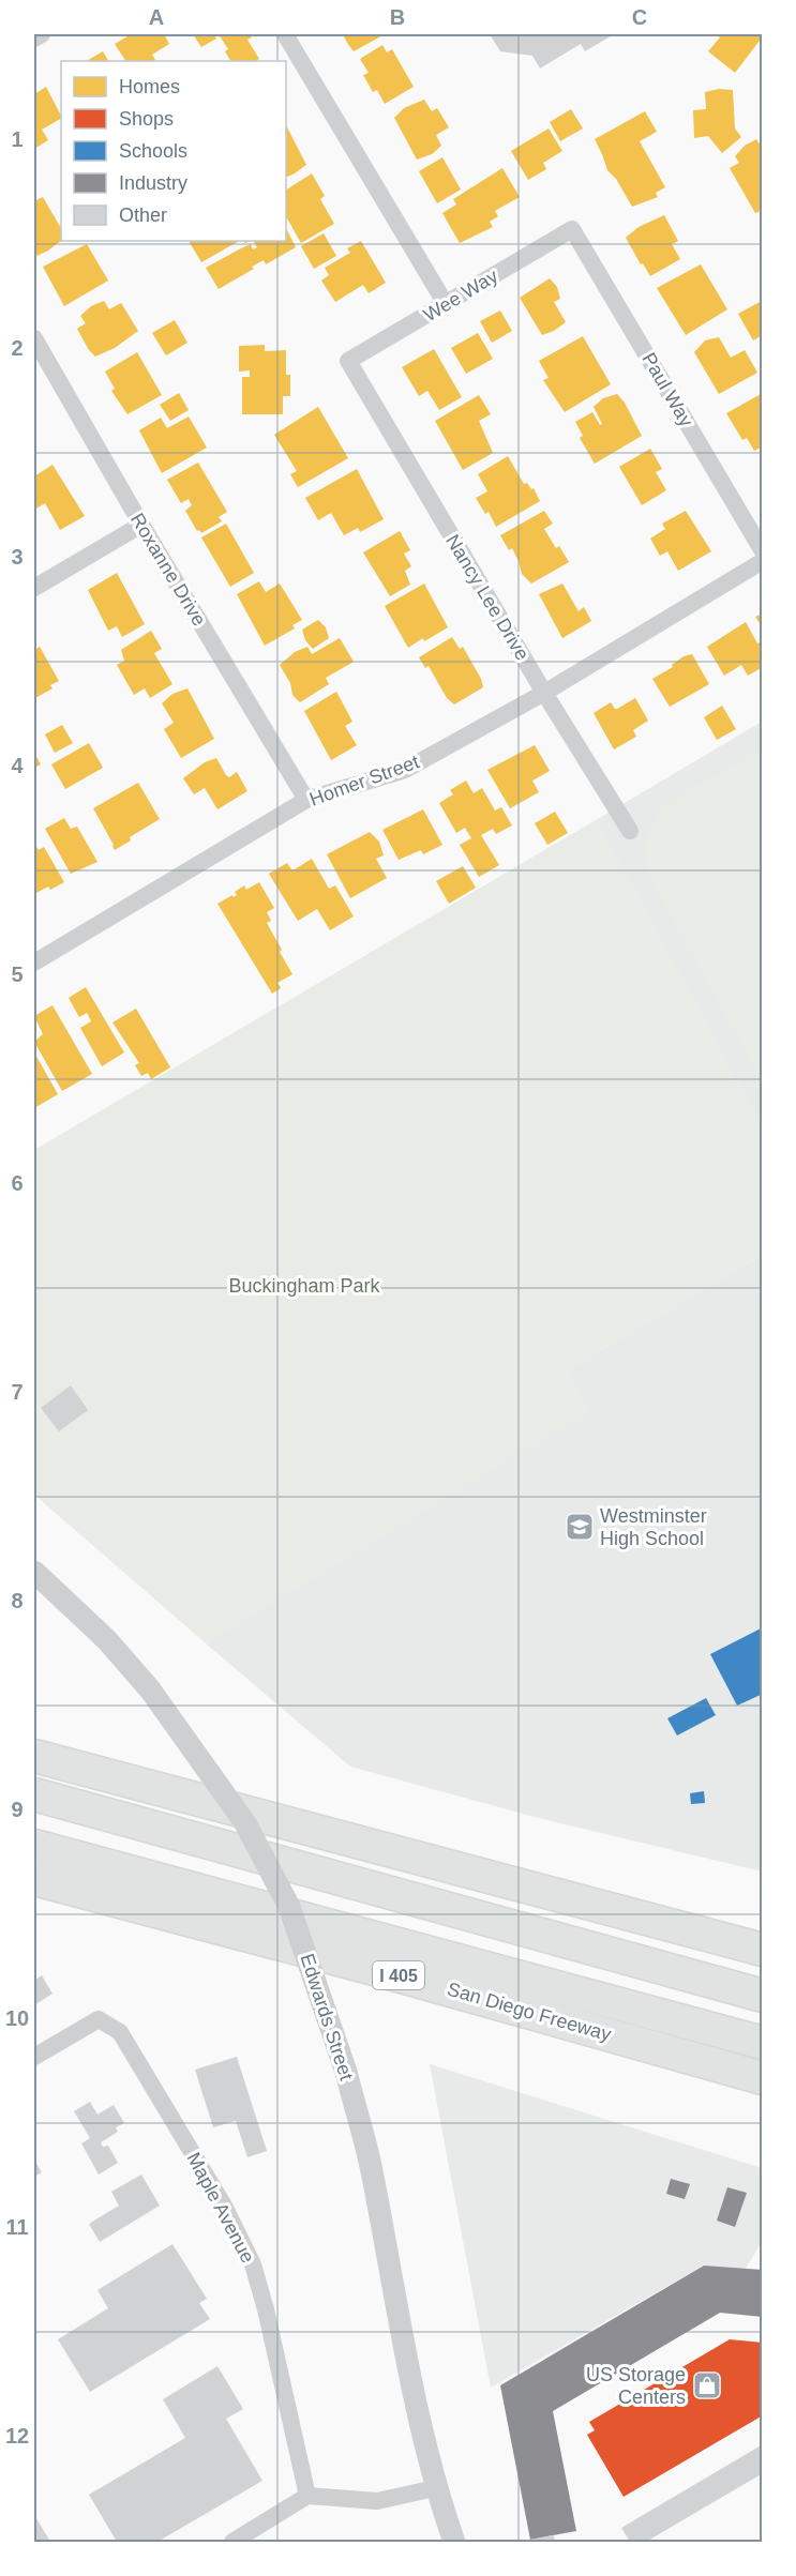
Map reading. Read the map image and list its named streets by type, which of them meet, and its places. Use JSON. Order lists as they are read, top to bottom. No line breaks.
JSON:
{"streets":{"highway":["I 405","San Diego Freeway"],"street":["Wee Way","Paul Way","Roxanne Drive","Nancy Lee Drive","Homer Street","Edwards Street","Maple Avenue"]},"crossings":[["Wee Way","Paul Way"],["Wee Way","Nancy Lee Drive"],["Roxanne Drive","Homer Street"],["Nancy Lee Drive","Homer Street"]],"parks":["Buckingham Park"],"places":{"school or university":["Westminster High School"],"shop":["US Storage Centers"]},"legend":["Homes","Shops","Schools","Industry","Other"],"grid":{"columns":["A","B","C"],"rows":["1","2","3","4","5","6","7","8","9","10","11","12"]}}
